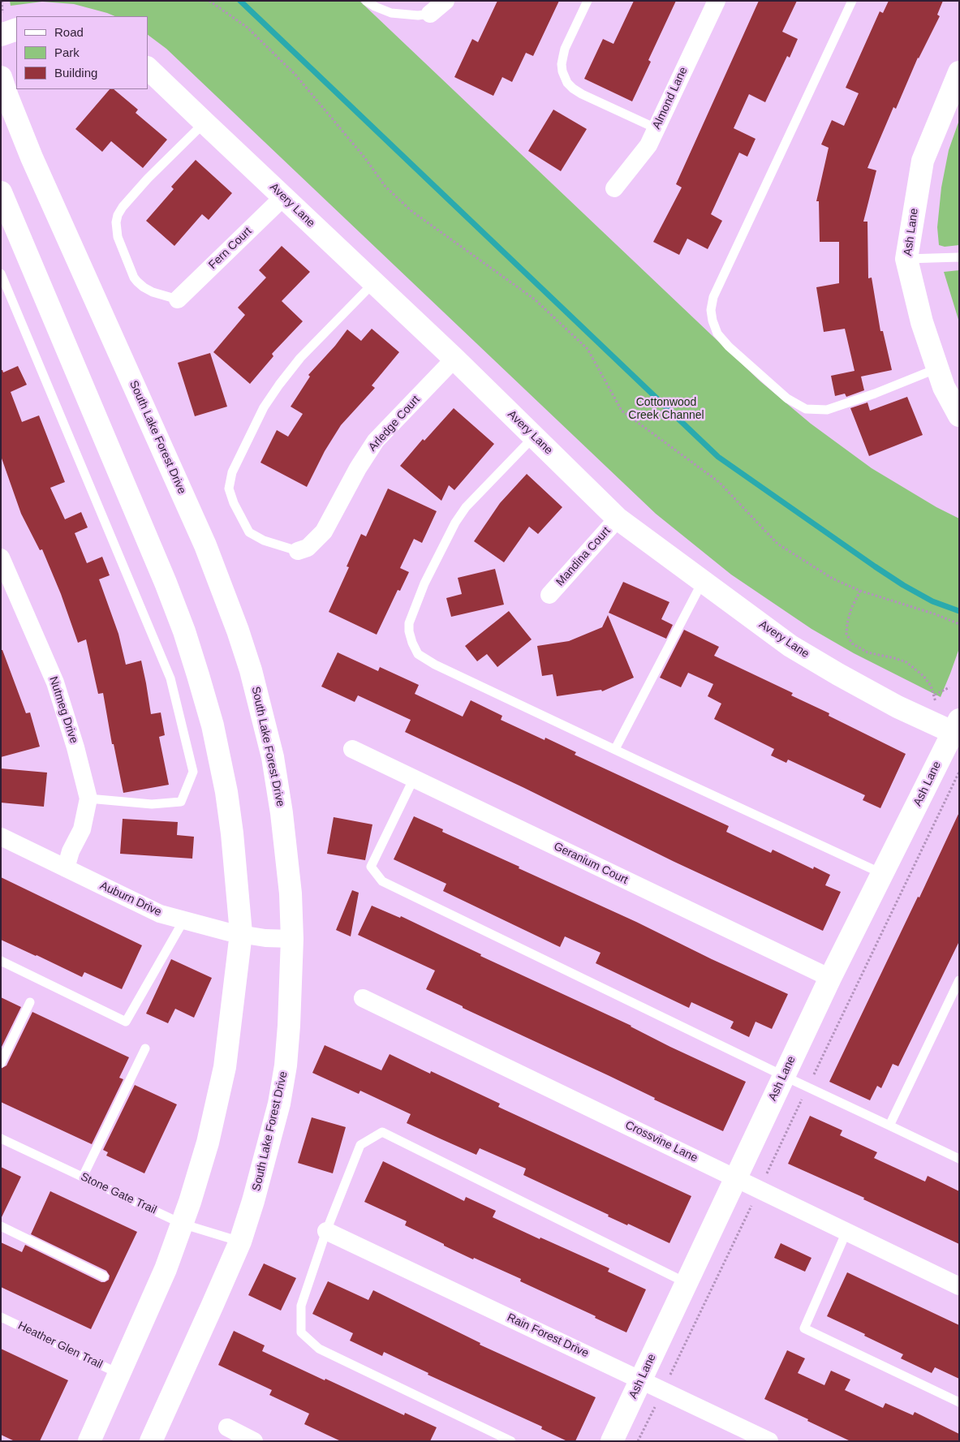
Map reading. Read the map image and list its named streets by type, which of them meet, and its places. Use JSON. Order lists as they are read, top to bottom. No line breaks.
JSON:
{"streets":{"main road":["Avery Lane","Ash Lane","South Lake Forest Drive"],"street":["Almond Lane","Fern Court","Arledge Court","Mandina Court","Nutmeg Drive","Geranium Court","Auburn Drive","Crossvine Lane","Rain Forest Drive"],"lane":["Stone Gate Trail","Heather Glen Trail"]},"crossings":[["Avery Lane","Ash Lane"],["Avery Lane","Fern Court"],["Avery Lane","Arledge Court"],["Avery Lane","Mandina Court"],["Ash Lane","Geranium Court"],["Ash Lane","Crossvine Lane"],["Ash Lane","Rain Forest Drive"],["South Lake Forest Drive","Auburn Drive"],["South Lake Forest Drive","Stone Gate Trail"],["Nutmeg Drive","Auburn Drive"]],"parks":["Cottonwood Creek Channel"],"legend":["Road","Park","Building"]}
